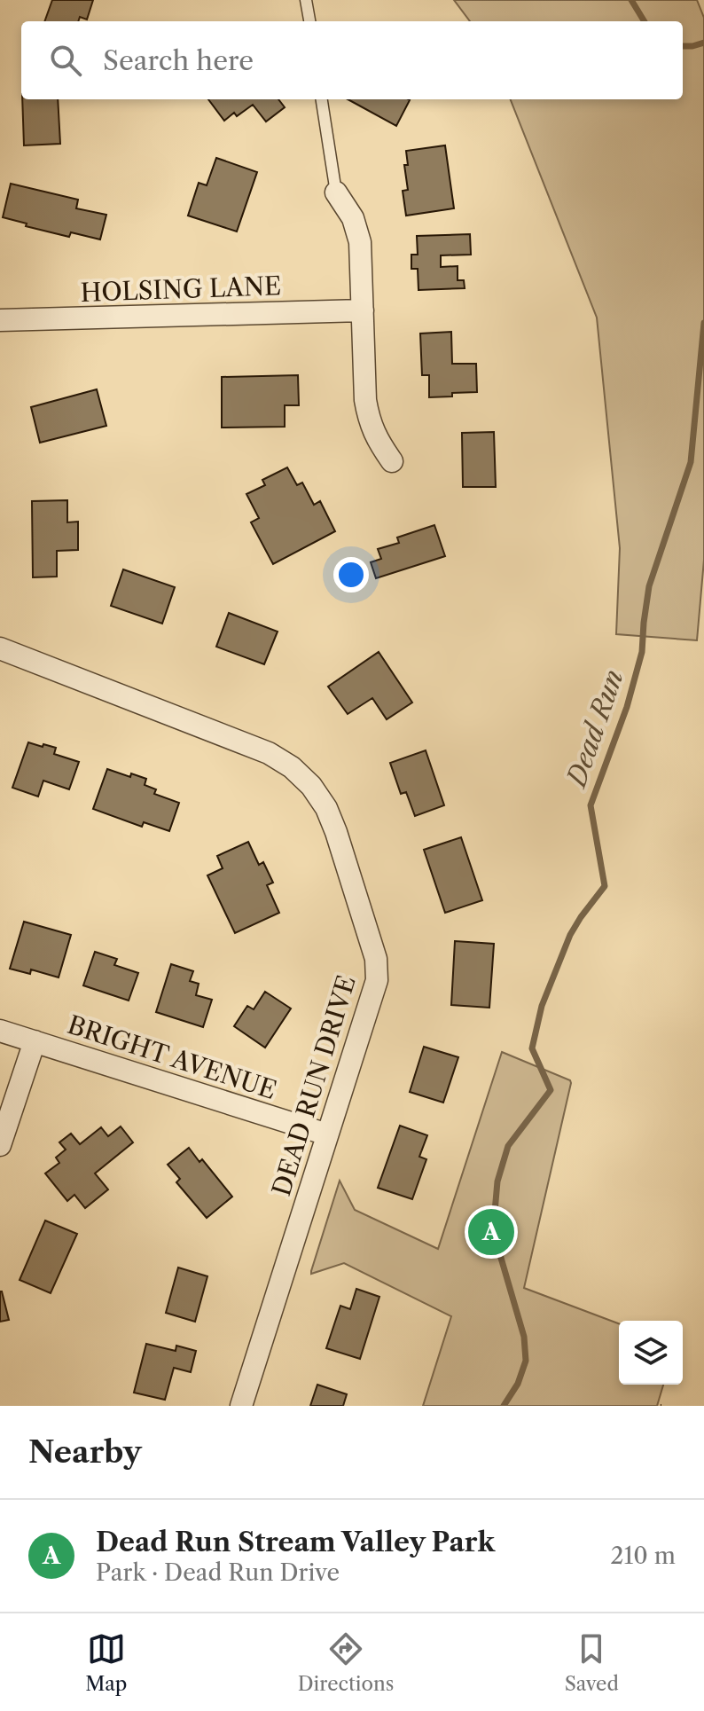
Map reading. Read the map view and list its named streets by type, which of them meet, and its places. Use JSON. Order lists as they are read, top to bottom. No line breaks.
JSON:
{"streets":{"street":["HOLSING LANE","BRIGHT AVENUE","DEAD RUN DRIVE"]},"crossings":[["BRIGHT AVENUE","DEAD RUN DRIVE"]],"water":["Dead Run"],"page":{"search":"Search here","pins":"A","heading":"Nearby","list":[{"mark":"A","name":"Dead Run Stream Valley Park","note":"Park · Dead Run Drive","value":"210 m"}],"nav":["Map","Directions","Saved"]}}
